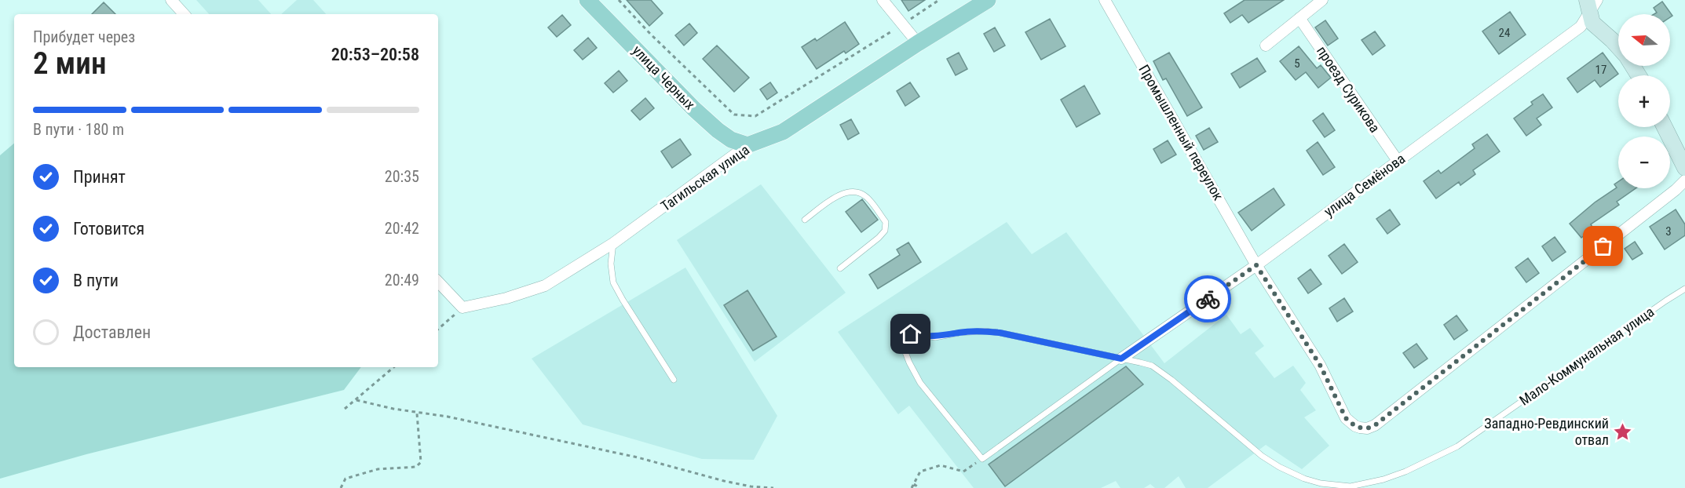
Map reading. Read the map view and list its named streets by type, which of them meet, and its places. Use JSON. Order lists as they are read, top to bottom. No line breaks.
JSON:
{"streets":{"main road":["улица Черных","Тагильская улица"],"street":["проезд Сурикова","Промышленный переулок","улица Семёнова"],"lane":["Мало-Коммунальная улица"]},"crossings":[["улица Черных","Тагильская улица"],["проезд Сурикова","улица Семёнова"],["Промышленный переулок","улица Семёнова"],["улица Семёнова","Мало-Коммунальная улица"]],"places":{"place":["Западно-Ревдинский отвал"]},"house_numbers":["24","5","17","3"],"north":"left","page":{"map_buttons":["+","−"],"heading":["2 мин","Прибудет через","20:53–20:58"],"bar":"В пути · 180 m","list":[["Принят","20:35"],["Готовится","20:42"],["В пути","20:49"],"Доставлен"]}}
